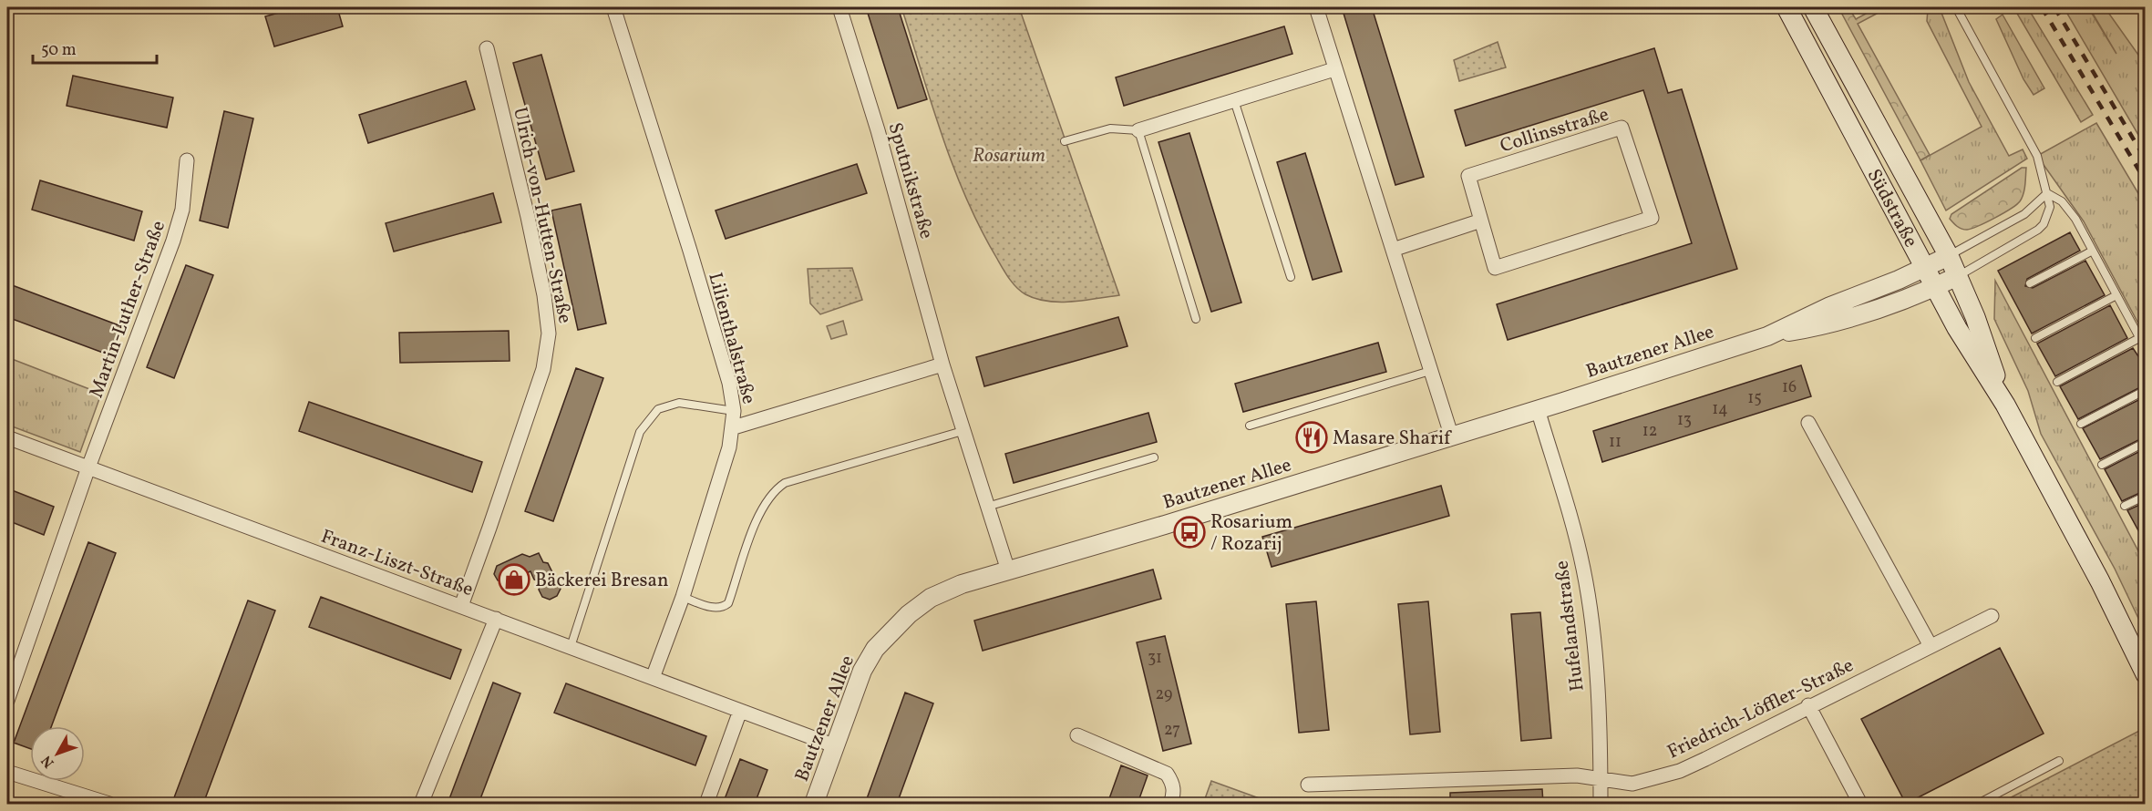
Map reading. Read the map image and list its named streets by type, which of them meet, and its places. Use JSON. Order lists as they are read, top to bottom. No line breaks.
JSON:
{"streets":{"main road":["Südstraße"],"street":["Collinsstraße","Sputnikstraße","Ulrich-von-Hutten-Straße","Martin-Luther-Straße","Lilienthalstraße","Bautzener Allee","Franz-Liszt-Straße","Hufelandstraße","Friedrich-Löffler-Straße"]},"crossings":[["Sputnikstraße","Bautzener Allee"],["Südstraße","Bautzener Allee"],["Ulrich-von-Hutten-Straße","Franz-Liszt-Straße"],["Martin-Luther-Straße","Franz-Liszt-Straße"],["Lilienthalstraße","Franz-Liszt-Straße"],["Bautzener Allee","Franz-Liszt-Straße"],["Bautzener Allee","Hufelandstraße"],["Hufelandstraße","Friedrich-Löffler-Straße"]],"parks":["Rosarium"],"places":{"restaurant":["Masare Sharif"],"bus stop":["Rosarium / Rozarij"],"shop":["Bäckerei Bresan"]},"house_numbers":["16","15","14","13","12","11","31","29","27"],"scale_bar":"50 m","north":"bottom left"}
